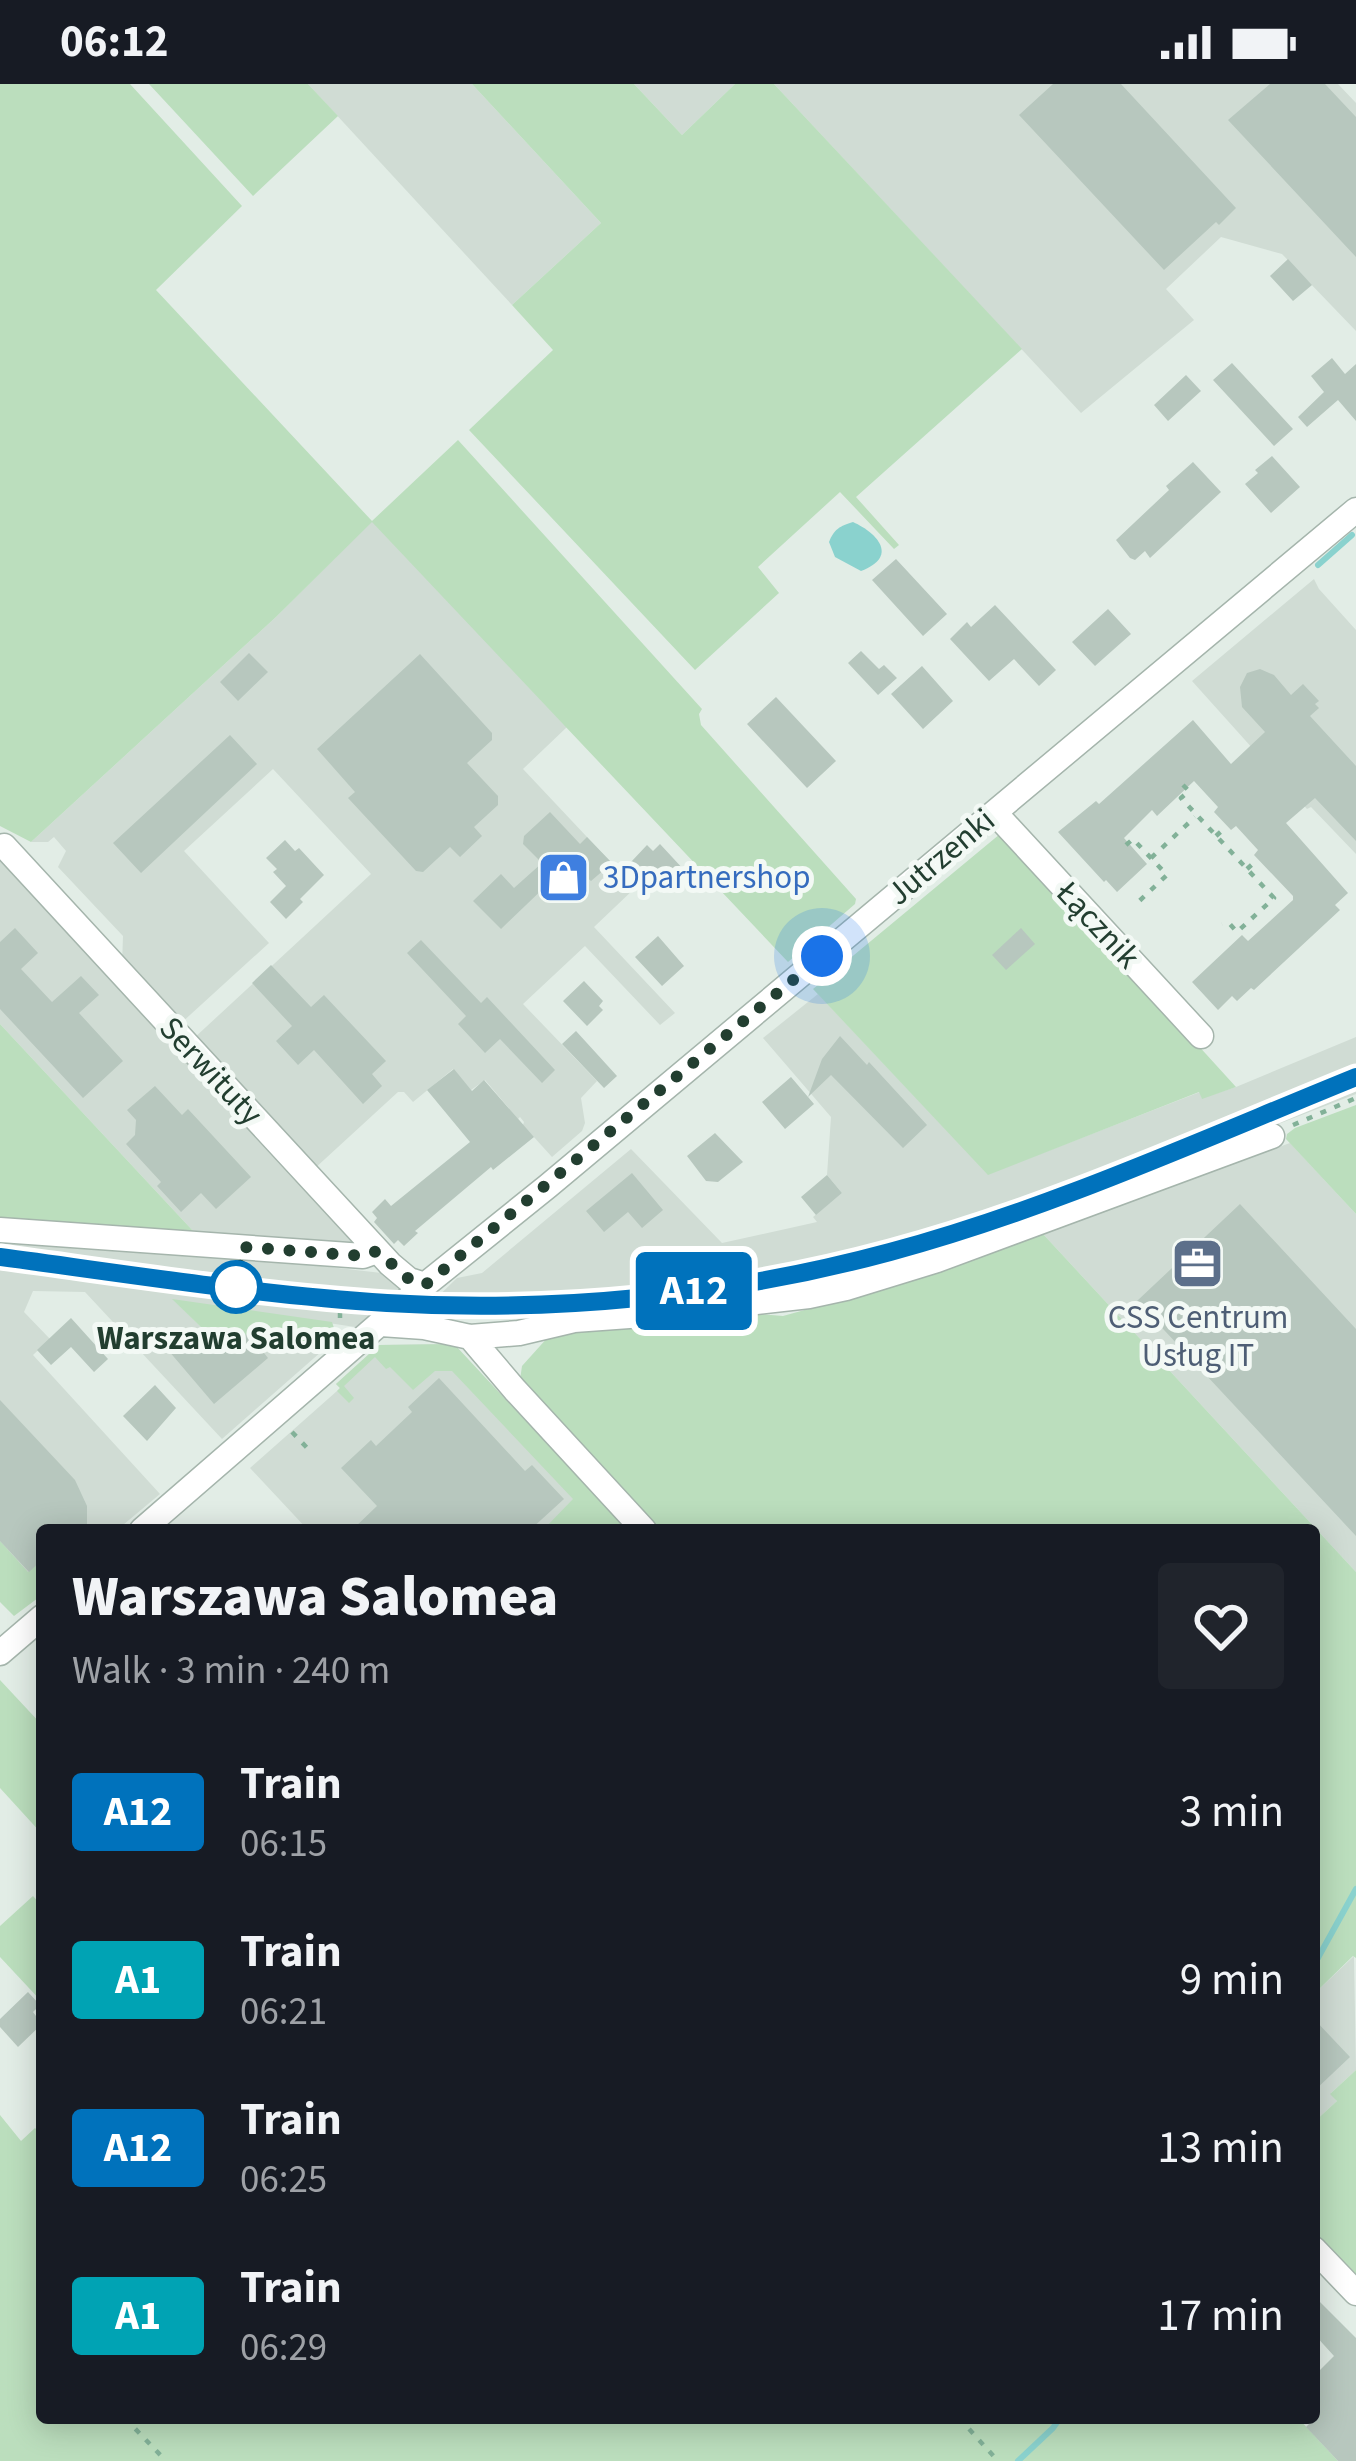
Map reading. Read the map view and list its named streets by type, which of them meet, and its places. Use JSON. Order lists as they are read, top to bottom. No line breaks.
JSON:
{"streets":{"street":["Jutrzenki","Łącznik","Serwituty"]},"crossings":[["Jutrzenki","Łącznik"],["Jutrzenki","Serwituty"]],"places":{"shop":["3Dpartnershop"],"office":["CSS Centrum Usług IT"],"other":["Warszawa Salomea"]},"page":{"status":"06:12","on_map":"A12","heading":["Warszawa Salomea","Walk · 3 min · 240 m"],"list":[{"mark":"A12","name":"Train","note":"06:15","value":"3 min"},{"mark":"A1","name":"Train","note":"06:21","value":"9 min"},{"mark":"A12","name":"Train","note":"06:25","value":"13 min"},{"mark":"A1","name":"Train","note":"06:29","value":"17 min"}]}}
